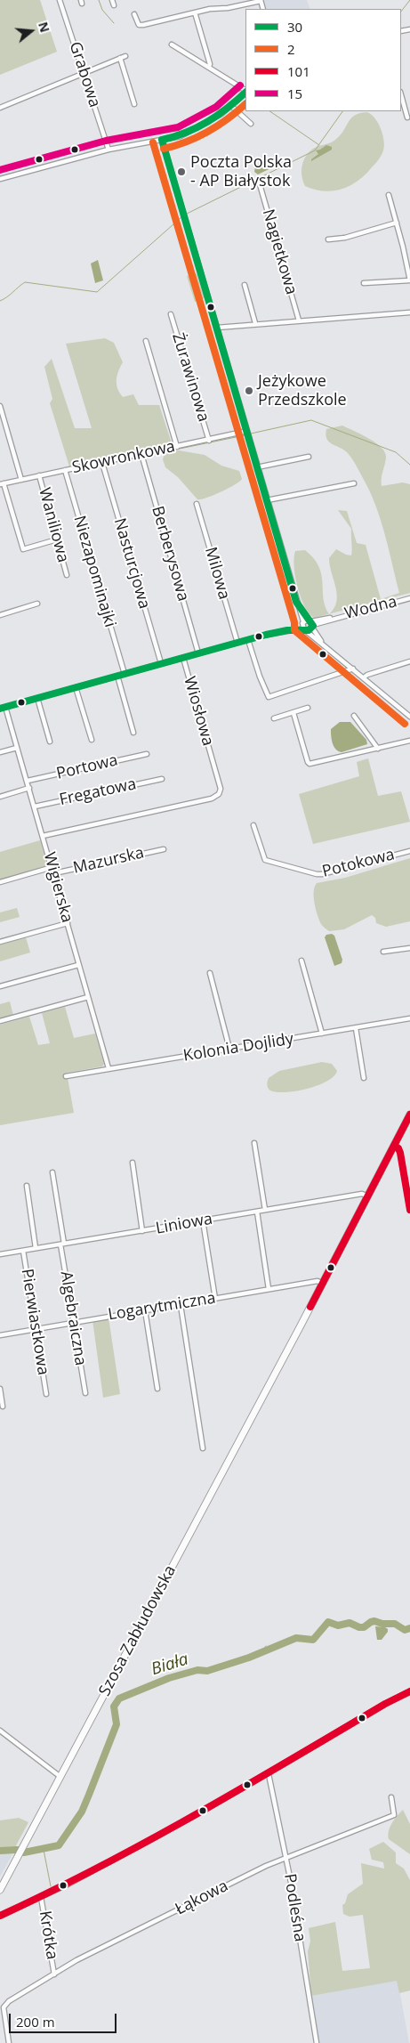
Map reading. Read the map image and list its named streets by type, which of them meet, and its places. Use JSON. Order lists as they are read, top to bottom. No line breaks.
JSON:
{"streets":{"highway":["Szosa Zabłudowska"],"street":["Grabowa","Nagietkowa","Żurawinowa","Skowronkowa","Waniliowa","Berberysowa","Nasturcjowa","Niezapominajki","Milowa","Wodna","Wiosłowa","Portowa","Fregatowa","Mazurska","Potokowa","Wigierska","Kolonia Dojlidy","Liniowa","Logarytmiczna","Algebraiczna","Pierwiastkowa","Łąkowa","Podleśna","Krótka"]},"crossings":[["Żurawinowa","Skowronkowa"],["Skowronkowa","Waniliowa"],["Skowronkowa","Berberysowa"],["Skowronkowa","Nasturcjowa"],["Skowronkowa","Niezapominajki"],["Wiosłowa","Wigierska"],["Portowa","Wigierska"],["Fregatowa","Wigierska"],["Mazurska","Wigierska"],["Wigierska","Kolonia Dojlidy"],["Liniowa","Algebraiczna"],["Liniowa","Pierwiastkowa"],["Liniowa","Szosa Zabłudowska"],["Logarytmiczna","Algebraiczna"],["Logarytmiczna","Pierwiastkowa"],["Logarytmiczna","Szosa Zabłudowska"],["Łąkowa","Podleśna"],["Łąkowa","Krótka"]],"water":["Biała"],"places":["Poczta Polska - AP Białystok","Jeżykowe Przedszkole"],"lines":["transit line 15","transit line 30","transit line 2","transit line 101"],"legend":["30","2","101","15"],"scale_bar":"200 m","north":"right"}
